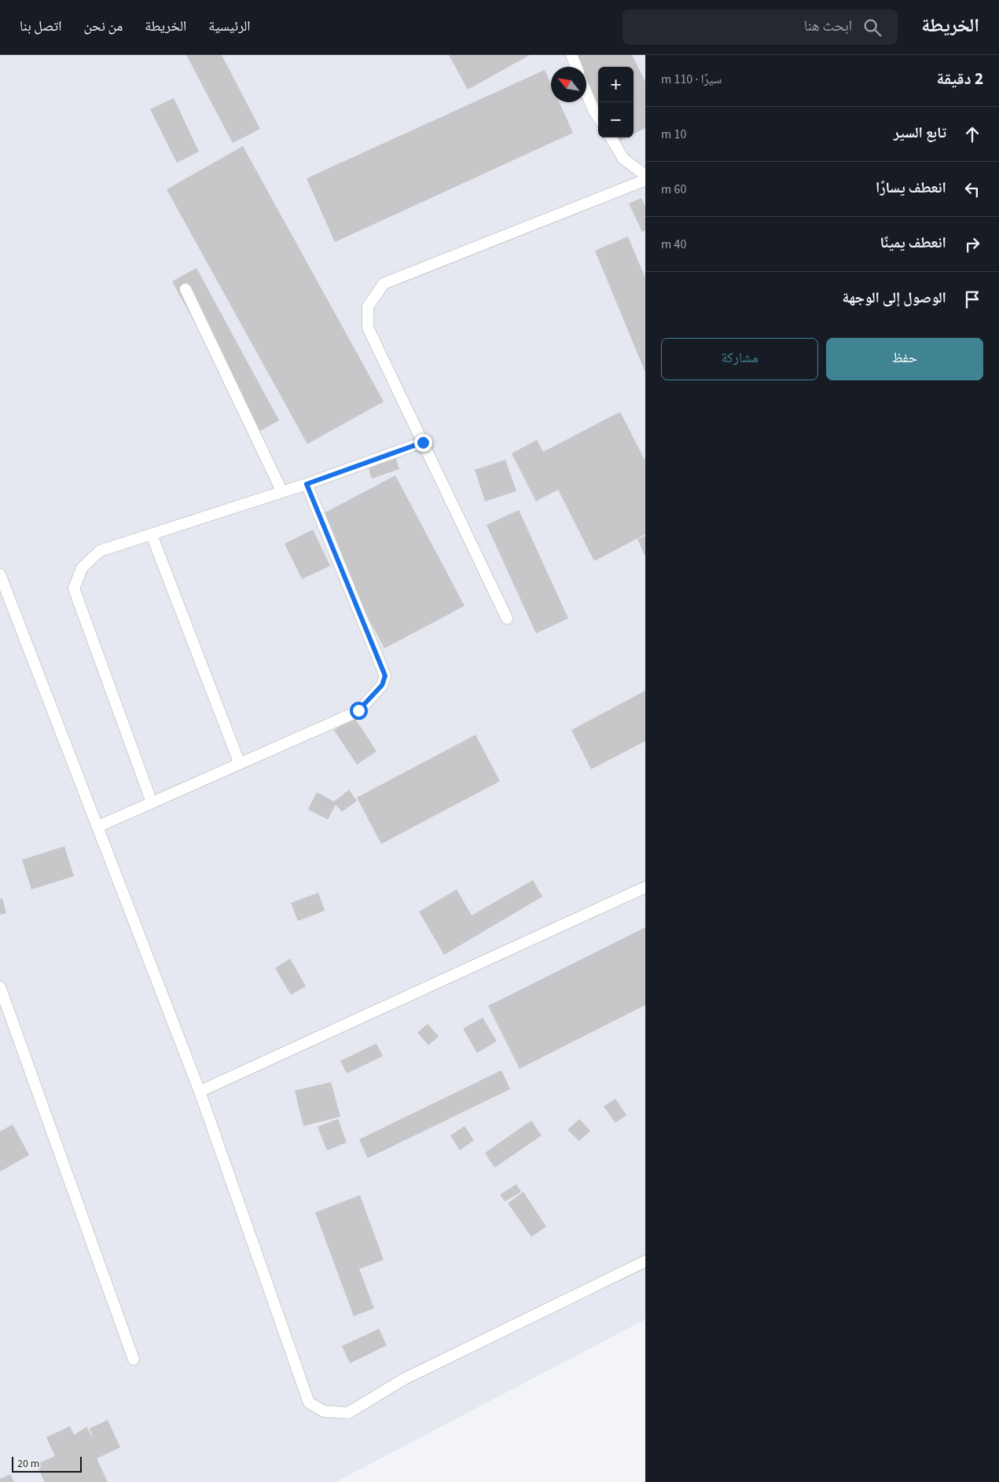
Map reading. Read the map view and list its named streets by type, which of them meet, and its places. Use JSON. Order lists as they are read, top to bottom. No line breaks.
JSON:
{"scale_bar":"20 m","north":"top left","page":{"header":"الخريطة","search":"ابحث هنا","nav":["الرئيسية","الخريطة","من نحن","اتصل بنا"],"heading":["2 دقيقة","سيرًا · 110 m"],"map_buttons":["+","−"],"list":[["تابع السير","10 m"],["انعطف يسارًا","60 m"],["انعطف يمينًا","40 m"],"الوصول إلى الوجهة"],"buttons":["حفظ","مشاركة"],"scale":"20 m"}}
